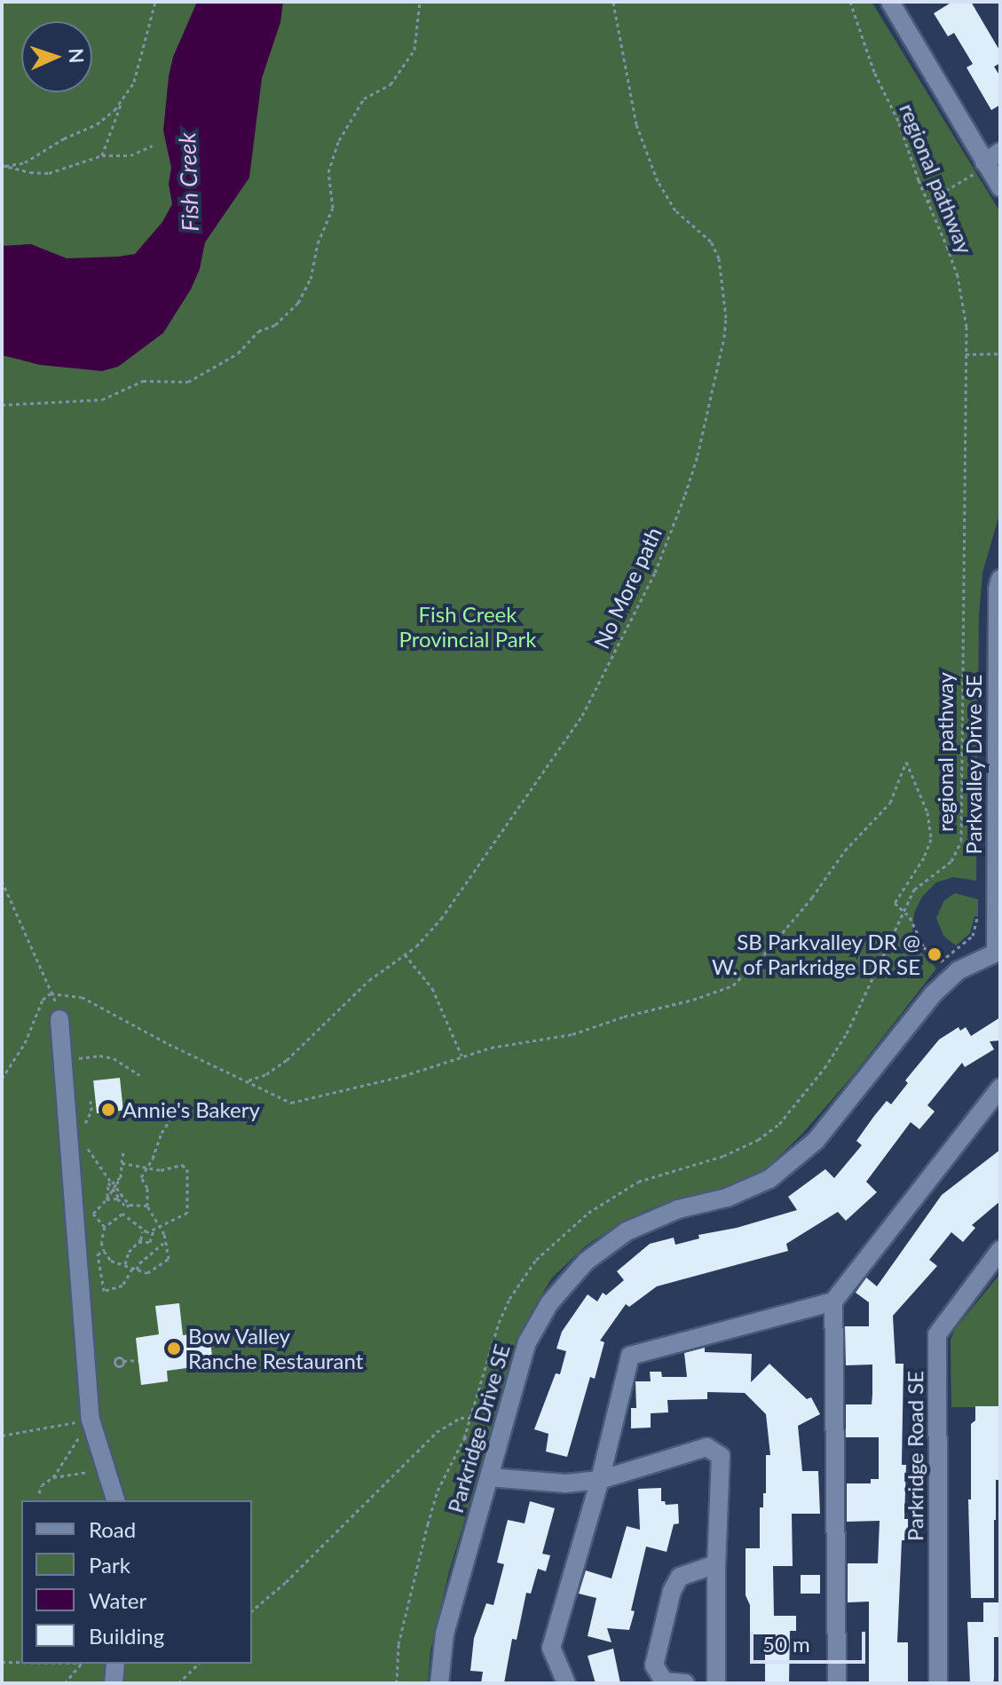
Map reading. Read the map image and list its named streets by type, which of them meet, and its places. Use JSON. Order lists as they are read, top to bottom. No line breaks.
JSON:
{"streets":{"street":["Parkvalley Drive SE","Parkridge Drive SE","Parkridge Road SE"],"path":["regional pathway","No More path"]},"crossings":[["Parkvalley Drive SE","Parkridge Drive SE"]],"water":["Fish Creek"],"parks":["Fish Creek Provincial Park"],"places":["SB Parkvalley DR @ W. of Parkridge DR SE","Annie's Bakery","Bow Valley Ranche Restaurant"],"legend":["Road","Park","Water","Building"],"scale_bar":"50 m","north":"right"}
